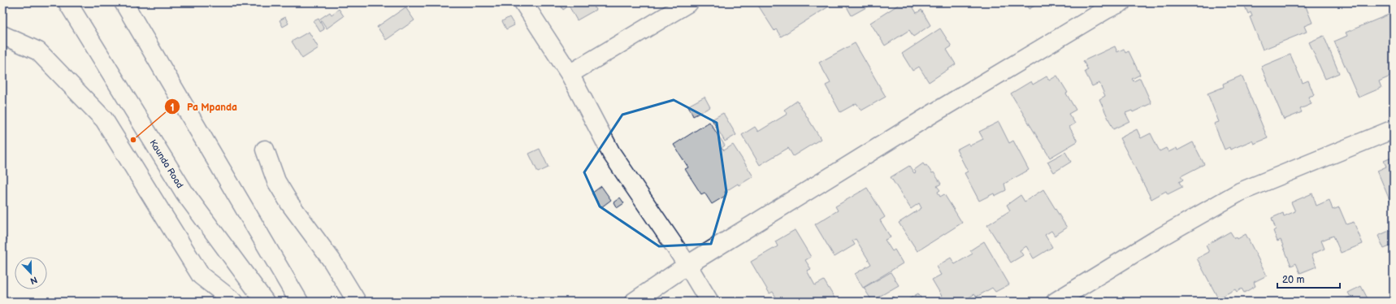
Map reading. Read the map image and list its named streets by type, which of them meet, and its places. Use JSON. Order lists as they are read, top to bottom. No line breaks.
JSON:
{"streets":{"street":["Kaunda Road"]},"places":["Pa Mpanda"],"scale_bar":"20 m","north":"bottom"}
